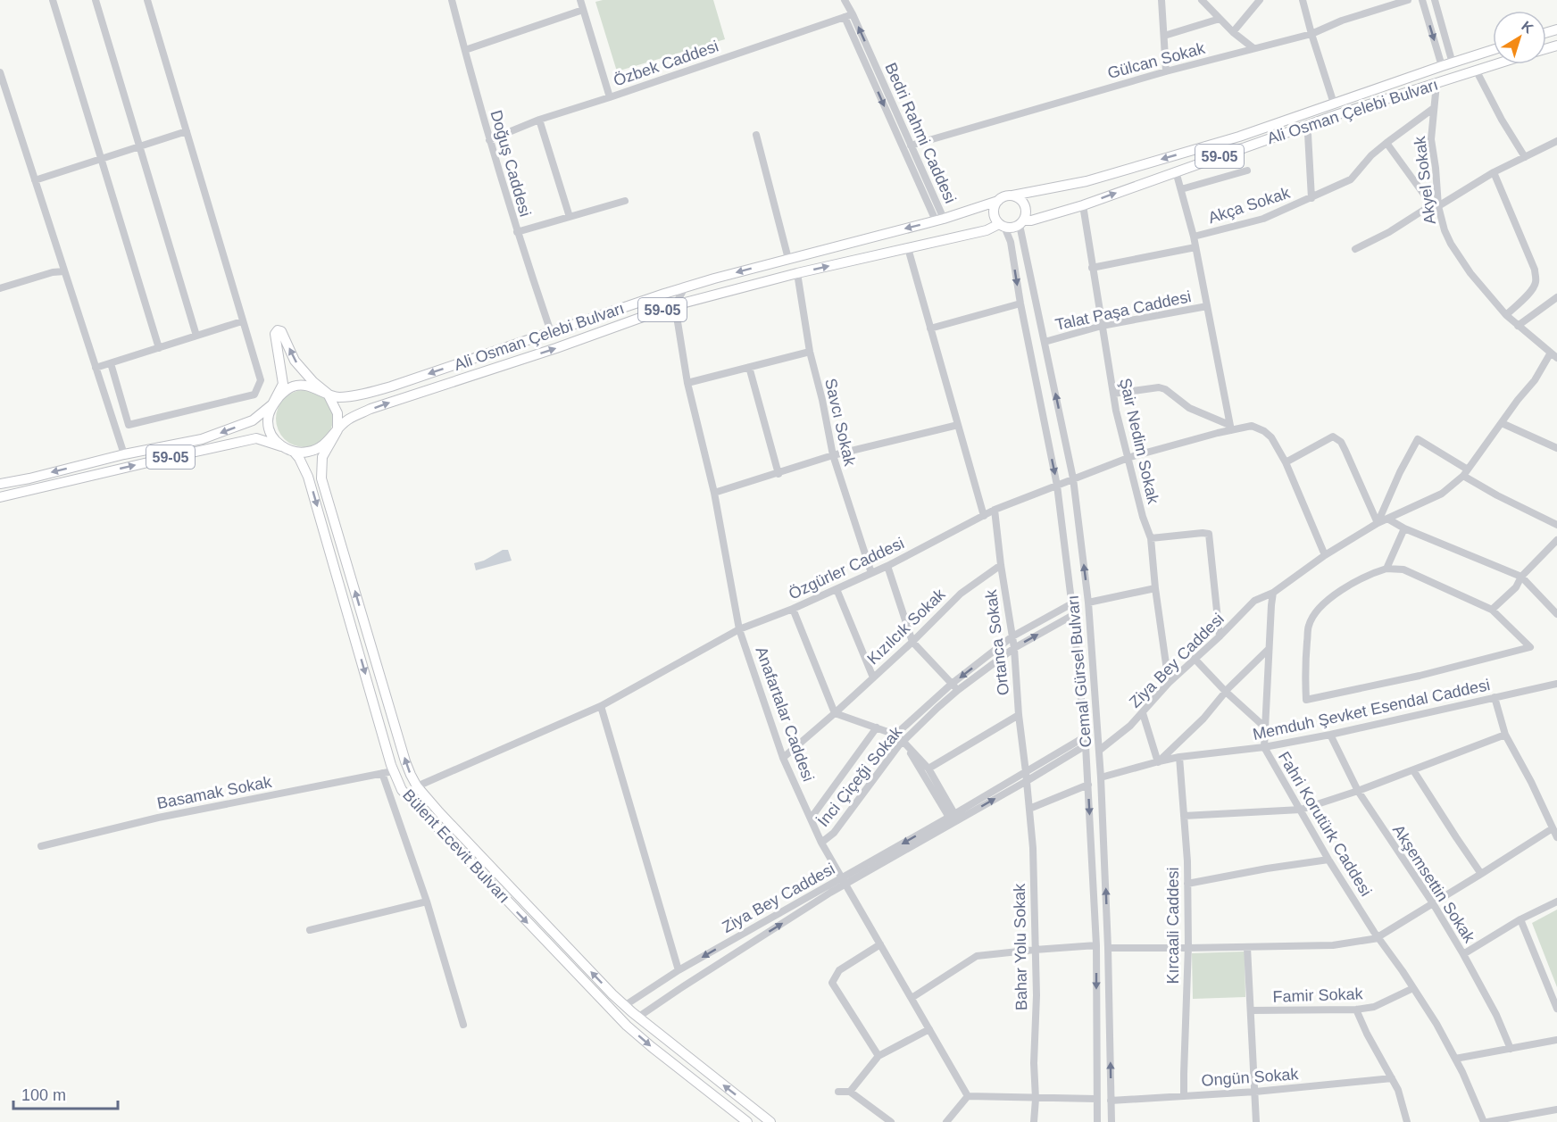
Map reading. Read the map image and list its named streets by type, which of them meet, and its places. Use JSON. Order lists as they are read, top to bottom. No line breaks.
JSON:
{"streets":{"main road":["Ali Osman Çelebi Bulvarı","59-05","Bülent Ecevit Bulvarı"],"street":["Gülcan Sokak","Özbek Caddesi","Bedri Rahmi Caddesi","Doğuş Caddesi","Akyel Sokak","Akça Sokak","Talat Paşa Caddesi","Savcı Sokak","Şair Nedim Sokak","Özgürler Caddesi","Kızılcık Sokak","Ortanca Sokak","Ziya Bey Caddesi","Cemal Gürsel Bulvarı","Memduh Şevket Esendal Caddesi","Anafartalar Caddesi","İnci Çiçeği Sokak","Basamak Sokak","Fahri Korutürk Caddesi","Akşemsettin Sokak","Kırcaali Caddesi","Bahar Yolu Sokak","Famir Sokak","Ongün Sokak"]},"crossings":[["Gülcan Sokak","Bedri Rahmi Caddesi"],["Özbek Caddesi","Bedri Rahmi Caddesi"],["Özbek Caddesi","Doğuş Caddesi"],["Ali Osman Çelebi Bulvarı","Bedri Rahmi Caddesi"],["Ali Osman Çelebi Bulvarı","59-05"],["Ali Osman Çelebi Bulvarı","Doğuş Caddesi"],["Ali Osman Çelebi Bulvarı","Akyel Sokak"],["Ali Osman Çelebi Bulvarı","Savcı Sokak"],["Ali Osman Çelebi Bulvarı","Şair Nedim Sokak"],["Ali Osman Çelebi Bulvarı","Cemal Gürsel Bulvarı"],["Ali Osman Çelebi Bulvarı","Anafartalar Caddesi"],["Ali Osman Çelebi Bulvarı","Bülent Ecevit Bulvarı"],["59-05","Bülent Ecevit Bulvarı"],["Akyel Sokak","Akça Sokak"],["Talat Paşa Caddesi","Şair Nedim Sokak"],["Talat Paşa Caddesi","Cemal Gürsel Bulvarı"],["Savcı Sokak","Özgürler Caddesi"],["Şair Nedim Sokak","Özgürler Caddesi"],["Şair Nedim Sokak","Ziya Bey Caddesi"],["Özgürler Caddesi","Ortanca Sokak"],["Özgürler Caddesi","Cemal Gürsel Bulvarı"],["Özgürler Caddesi","Anafartalar Caddesi"],["Kızılcık Sokak","Ortanca Sokak"],["Kızılcık Sokak","Anafartalar Caddesi"],["Ortanca Sokak","Ziya Bey Caddesi"],["Ortanca Sokak","İnci Çiçeği Sokak"],["Ortanca Sokak","Bahar Yolu Sokak"],["Ziya Bey Caddesi","Cemal Gürsel Bulvarı"],["Ziya Bey Caddesi","Anafartalar Caddesi"],["Ziya Bey Caddesi","Fahri Korutürk Caddesi"],["Ziya Bey Caddesi","Bahar Yolu Sokak"],["Cemal Gürsel Bulvarı","Memduh Şevket Esendal Caddesi"],["Cemal Gürsel Bulvarı","İnci Çiçeği Sokak"],["Cemal Gürsel Bulvarı","Ongün Sokak"],["Memduh Şevket Esendal Caddesi","Fahri Korutürk Caddesi"],["Memduh Şevket Esendal Caddesi","Akşemsettin Sokak"],["Memduh Şevket Esendal Caddesi","Kırcaali Caddesi"],["Anafartalar Caddesi","İnci Çiçeği Sokak"],["Basamak Sokak","Bülent Ecevit Bulvarı"],["Fahri Korutürk Caddesi","Famir Sokak"],["Kırcaali Caddesi","Ongün Sokak"]],"scale_bar":"100 m","north":"top right"}
